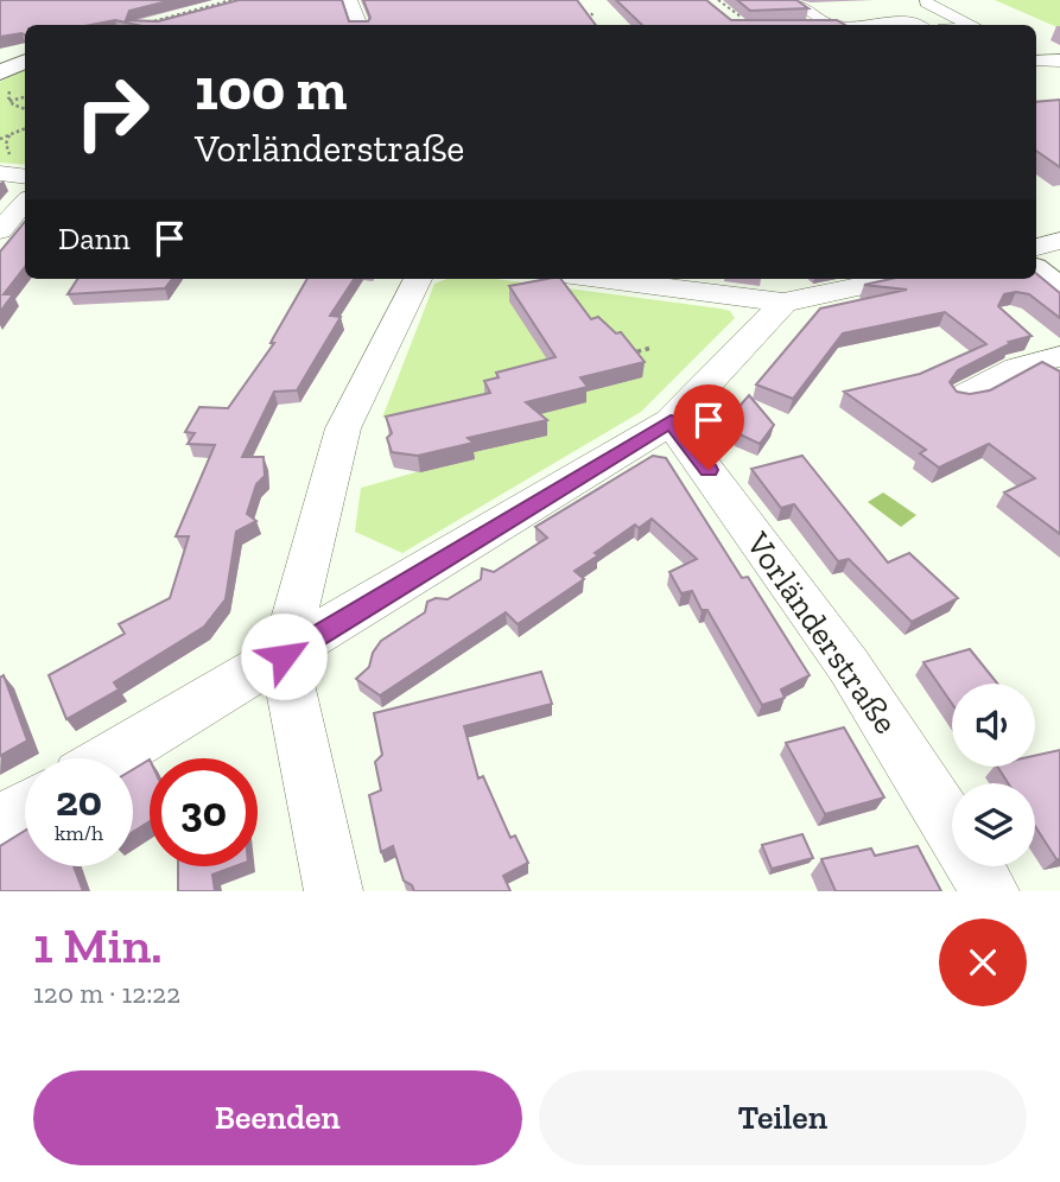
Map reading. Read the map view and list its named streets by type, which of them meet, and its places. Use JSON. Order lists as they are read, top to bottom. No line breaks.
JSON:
{"streets":{"street":["Vorländerstraße"]},"page":{"turn":["100 m","Vorländerstraße"],"then":"Dann","speed":"20 km/h","limit":"30","heading":["1 Min.","120 m · 12:22"],"buttons":["Beenden","Teilen"]}}
